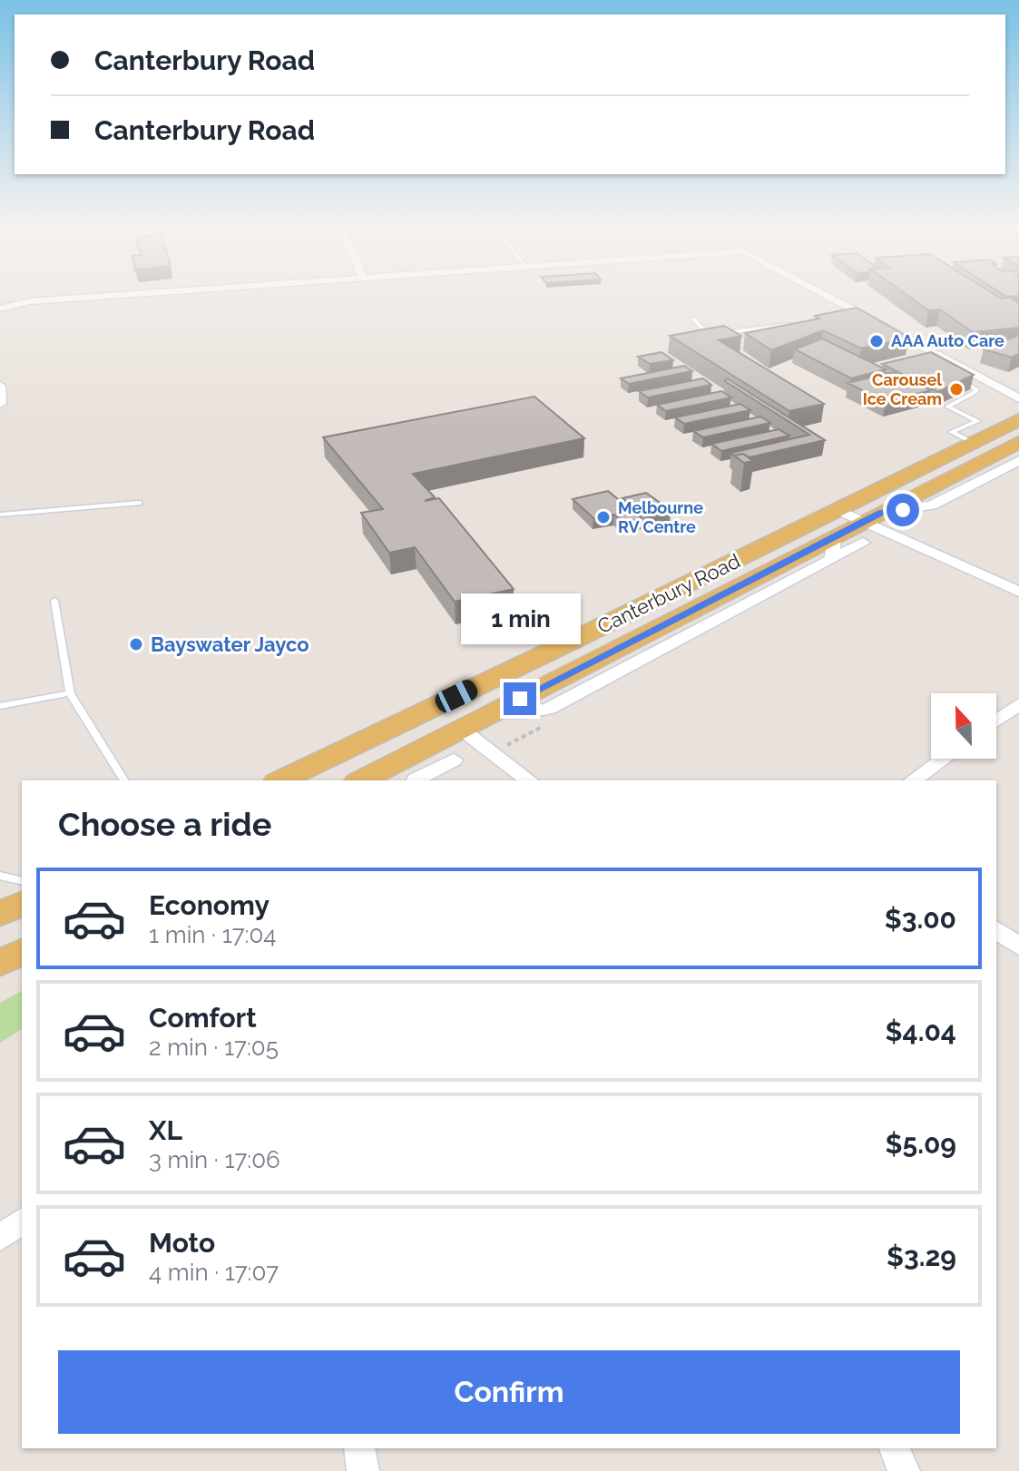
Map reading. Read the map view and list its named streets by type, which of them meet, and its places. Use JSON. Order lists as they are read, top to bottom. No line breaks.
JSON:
{"streets":{"main road":["Canterbury Road"]},"places":["AAA Auto Care","Carousel Ice Cream","Melbourne RV Centre","Bayswater Jayco"],"north":"top","page":{"banner":["Canterbury Road","Canterbury Road"],"bubble":"1 min","heading":"Choose a ride","list":[{"name":"Economy","note":"1 min · 17:04","value":"$3.00"},{"name":"Comfort","note":"2 min · 17:05","value":"$4.04"},{"name":"XL","note":"3 min · 17:06","value":"$5.09"},{"name":"Moto","note":"4 min · 17:07","value":"$3.29"}],"buttons":"Confirm"}}
